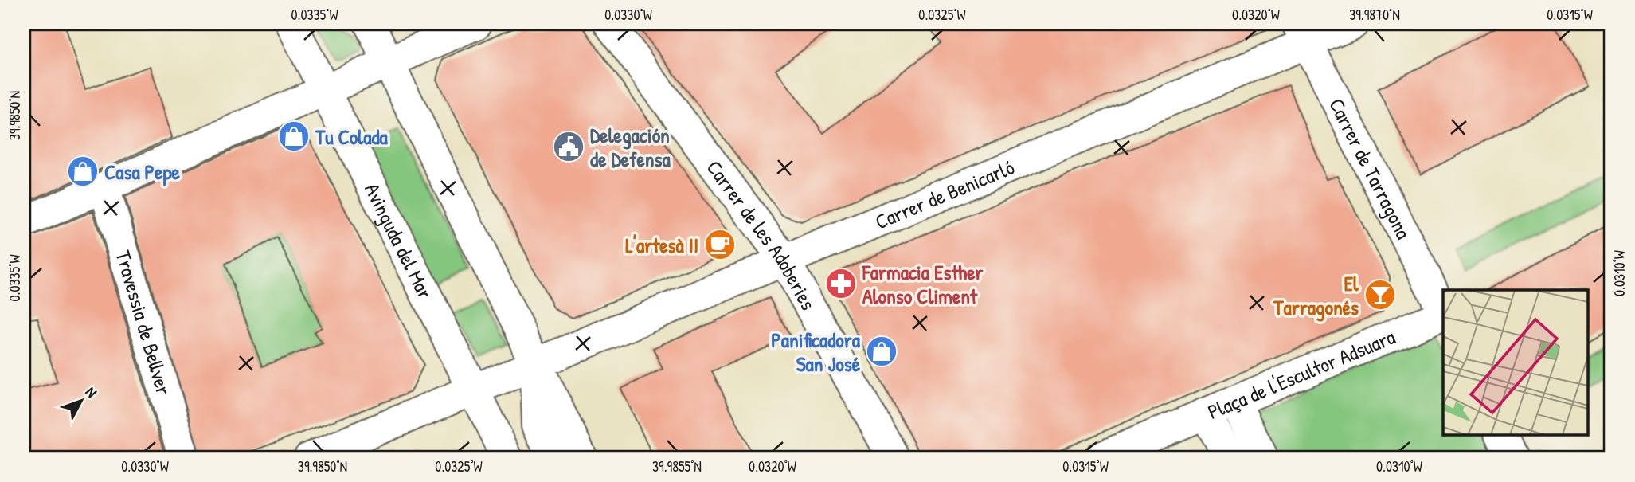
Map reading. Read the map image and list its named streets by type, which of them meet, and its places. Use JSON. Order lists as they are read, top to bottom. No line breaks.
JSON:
{"streets":{"street":["Carrer de Tarragona","Carrer de Benicarló","Carrer de les Adoberies","Avinguda del Mar","Travessia de Bellver","Plaça de l'Escultor Adsuara"]},"crossings":[["Carrer de Tarragona","Carrer de Benicarló"],["Carrer de Benicarló","Carrer de les Adoberies"]],"places":{"shop":["Tu Colada","Casa Pepe","Panificadora San José"],"public building":["Delegación de Defensa"],"cafe":["L'artesà II"],"pharmacy":["Farmacia Esther Alonso Climent"],"bar":["El Tarragonés"]},"north":"top right","coordinates":["0.0335°W","0.0330°W","0.0325°W","0.0320°W","39.9870°N","0.0315°W","39.9850°N","0.0310°W","39.9855°N"]}
